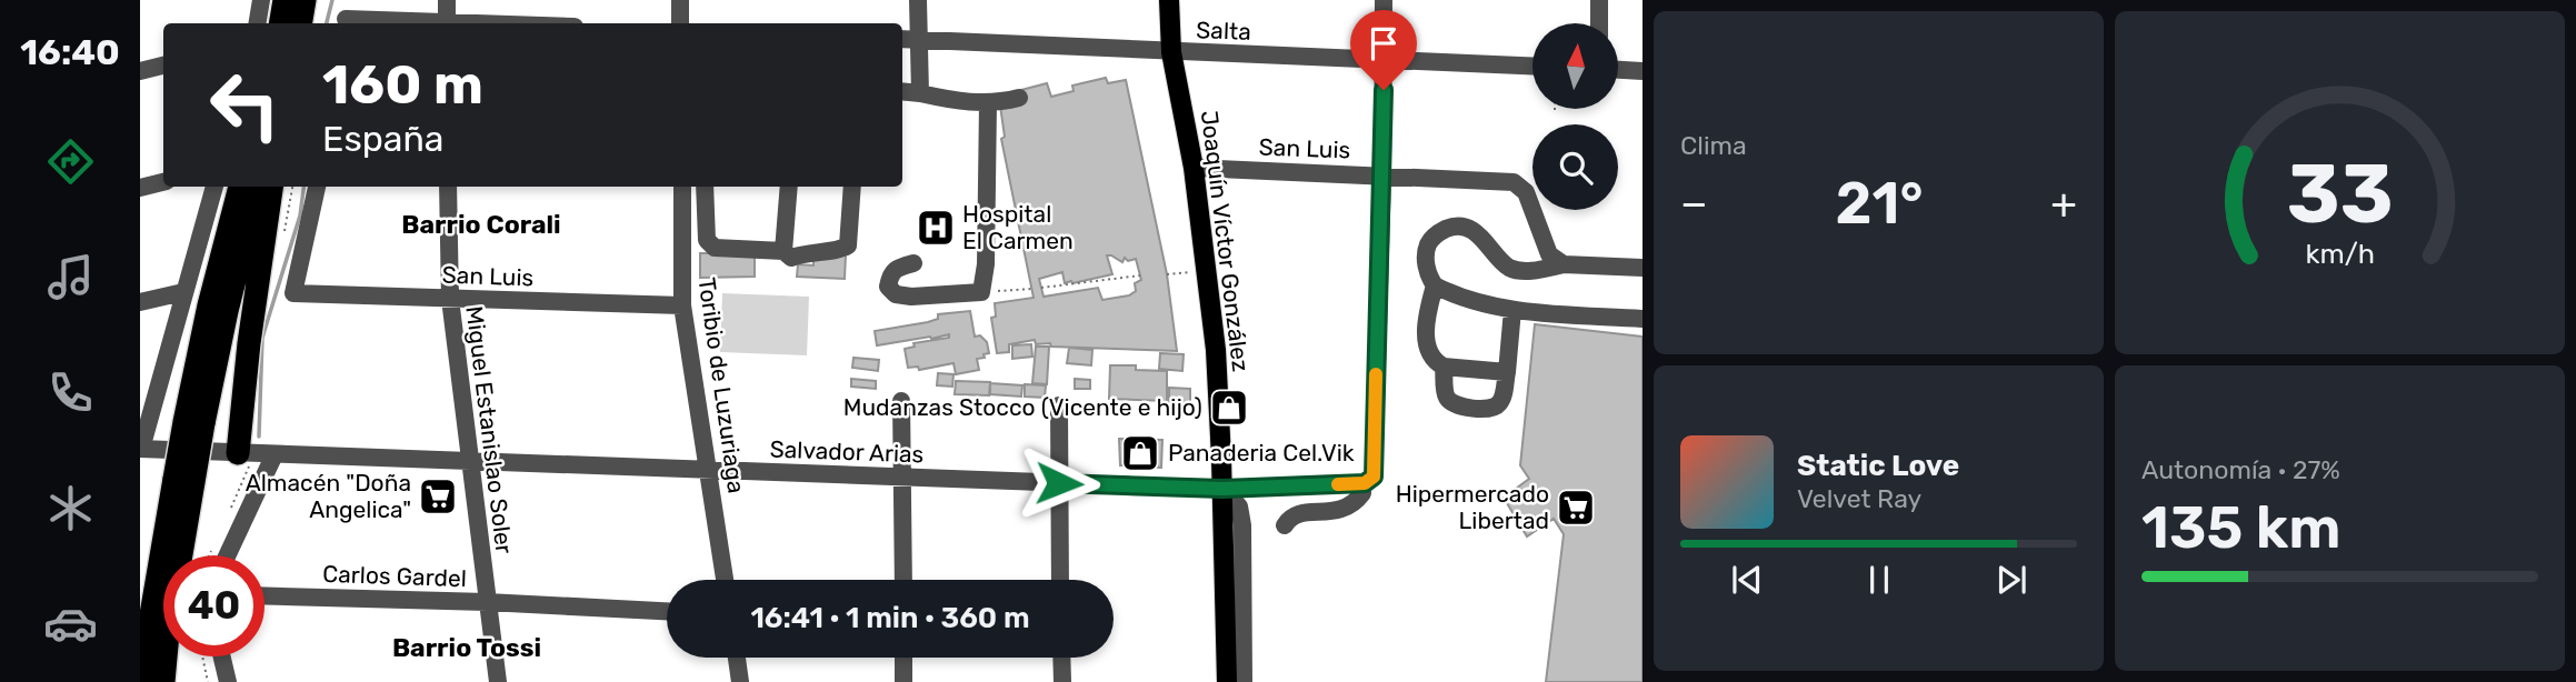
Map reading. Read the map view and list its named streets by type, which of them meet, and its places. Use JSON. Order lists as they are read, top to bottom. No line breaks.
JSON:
{"streets":{"main road":["Joaquín Víctor González"],"street":["Salta","San Luis","Toribio de Luzuriaga","Miguel Estanislao Soler","Salvador Arias","Carlos Gardel"]},"crossings":[["Salta","Joaquín Víctor González"],["San Luis","Joaquín Víctor González"],["San Luis","Toribio de Luzuriaga"],["San Luis","Miguel Estanislao Soler"],["Joaquín Víctor González","Salvador Arias"],["Toribio de Luzuriaga","Salvador Arias"],["Miguel Estanislao Soler","Salvador Arias"],["Miguel Estanislao Soler","Carlos Gardel"]],"districts":["Barrio Corali","Barrio Tossi"],"places":{"hospital":["Hospital El Carmen"],"shop":["Mudanzas Stocco (Vicente e hijo)","Panaderia Cel.Vik"],"supermarket":["Almacén \"Doña Angelica\"","Hipermercado Libertad"]},"north":"top","page":{"tabs":"16:40","tile":["Clima",["Autonomía · 27%","135 km"]],"turn":["160 m","España"],"heat":["−","21°","+"],"song":["Static Love","Velvet Ray"],"limit":"40","trip":"16:41 · 1 min · 360 m","gauge":["33","km/h"]}}
